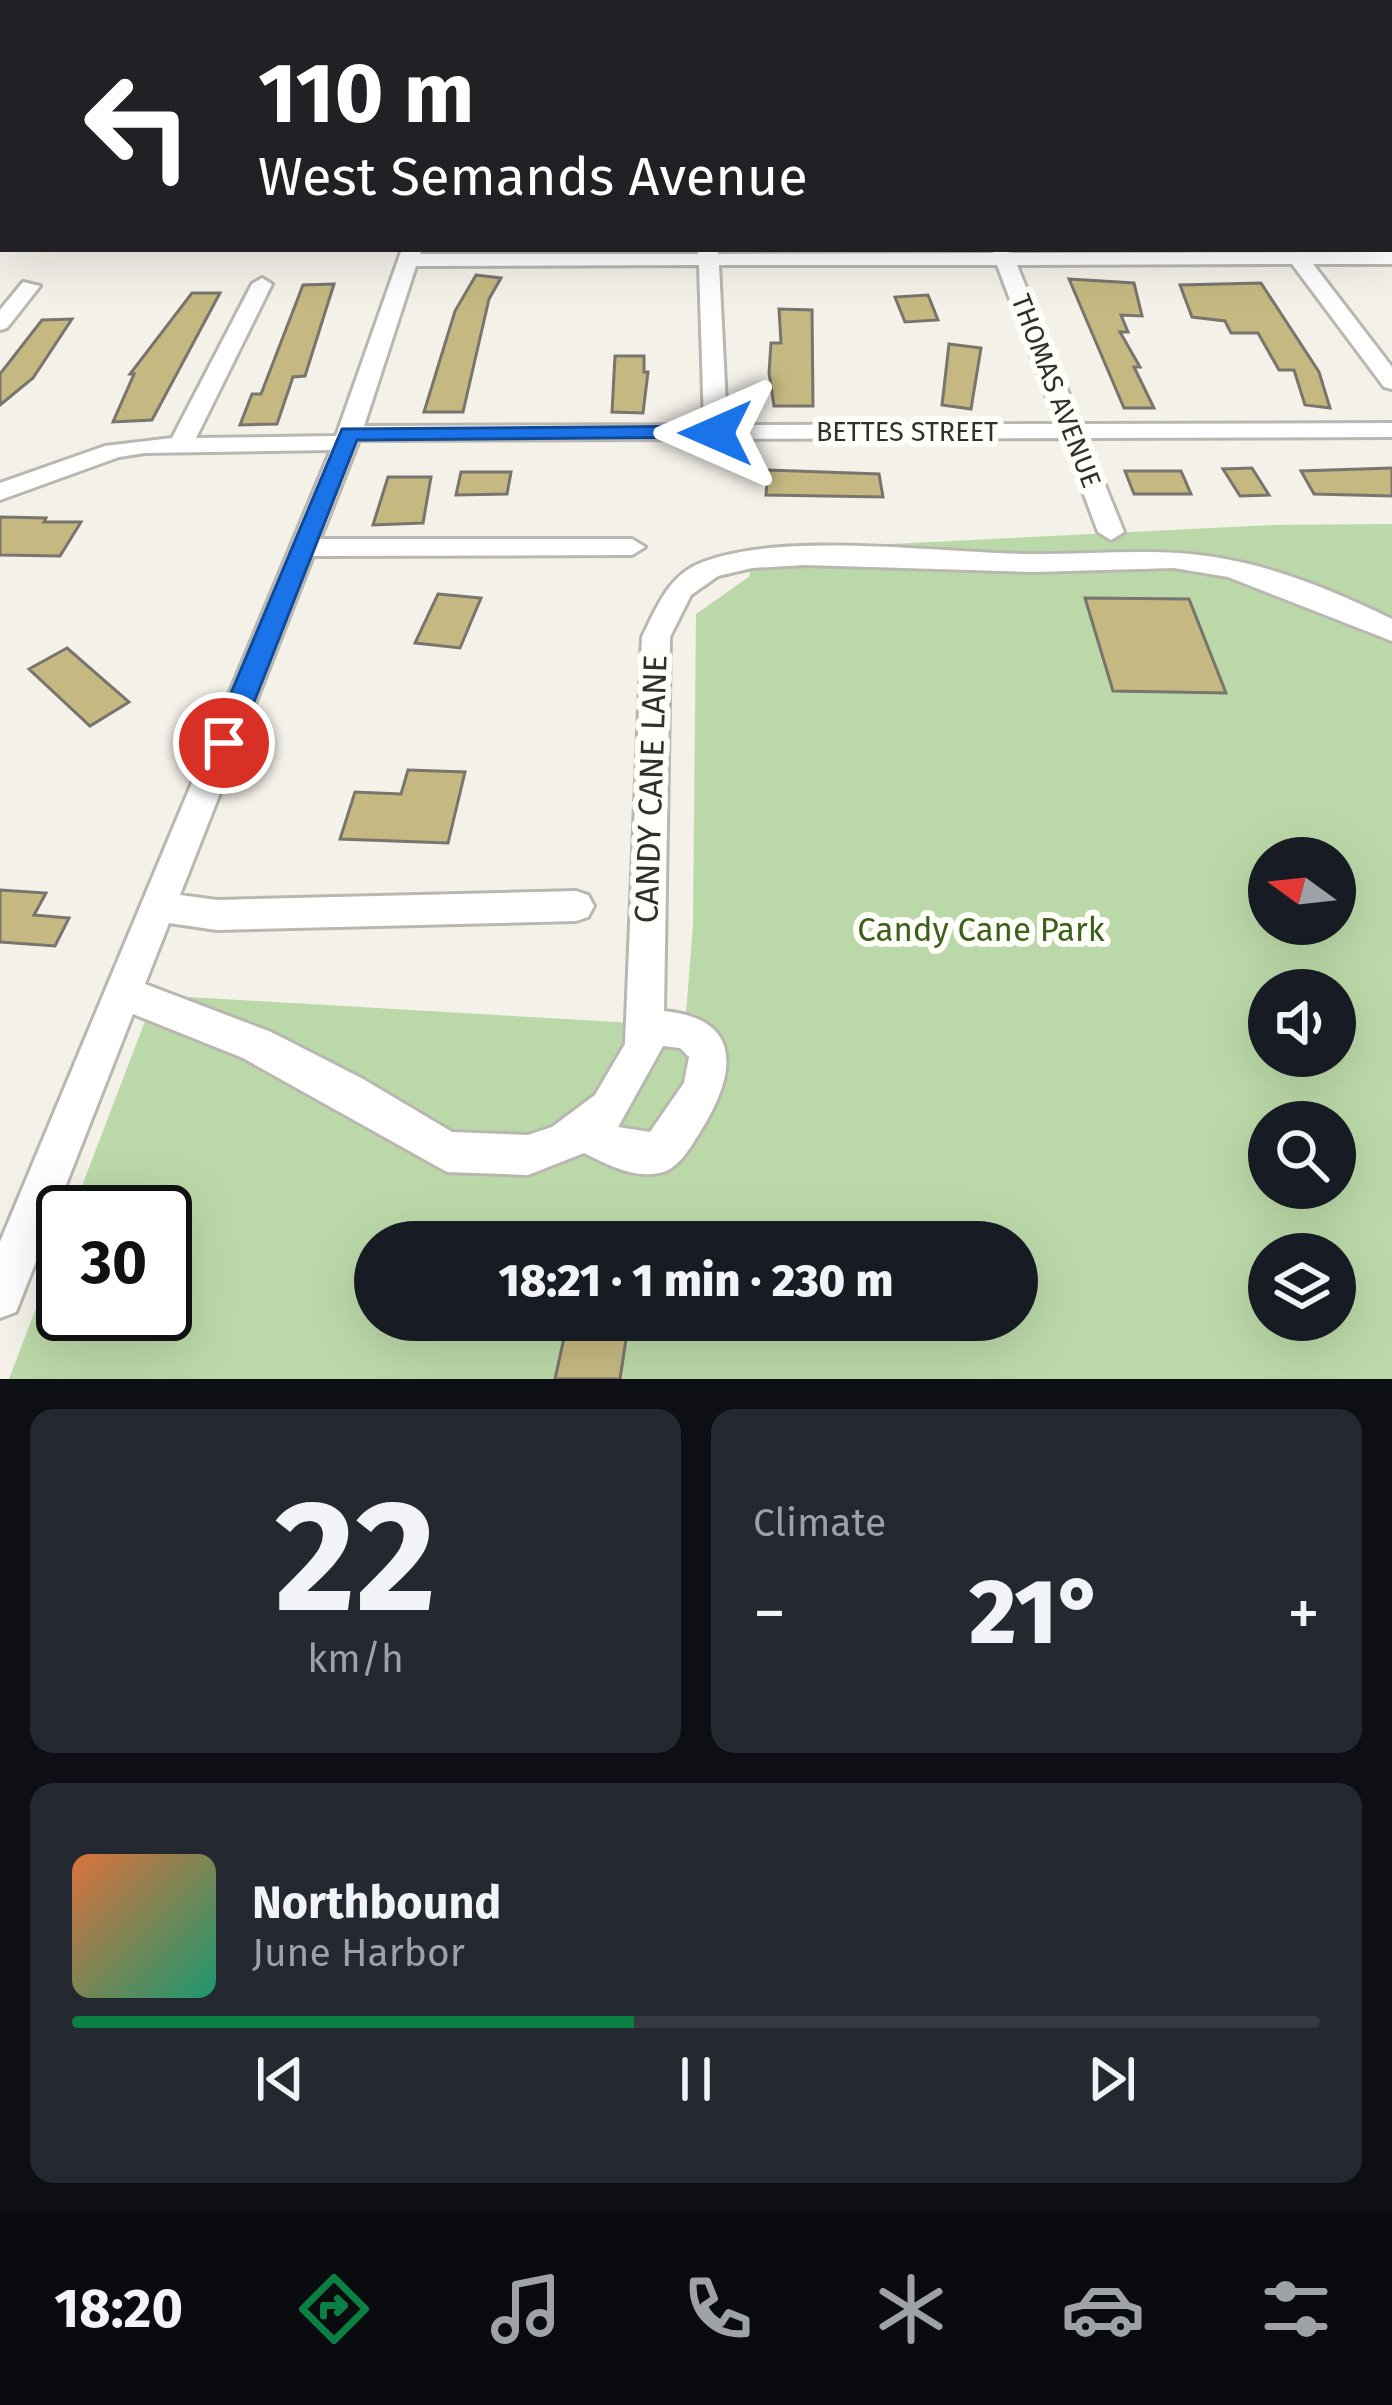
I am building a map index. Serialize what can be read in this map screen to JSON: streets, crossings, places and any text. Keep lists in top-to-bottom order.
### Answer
{
  "streets": {
    "street": ["THOMAS AVENUE", "BETTES STREET", "CANDY CANE LANE"]
  },
  "crossings": [
    ["THOMAS AVENUE", "BETTES STREET"]
  ],
  "parks": ["Candy Cane Park"],
  "north": "left",
  "page": {
    "turn": ["110 m", "West Semands Avenue"],
    "limit": "30",
    "trip": "18:21 · 1 min · 230 m",
    "tile": [
      ["22", "km/h"],
      "Climate"
    ],
    "heat": ["−", "21°", "+"],
    "song": ["Northbound", "June Harbor"],
    "tabs": "18:20"
  }
}
